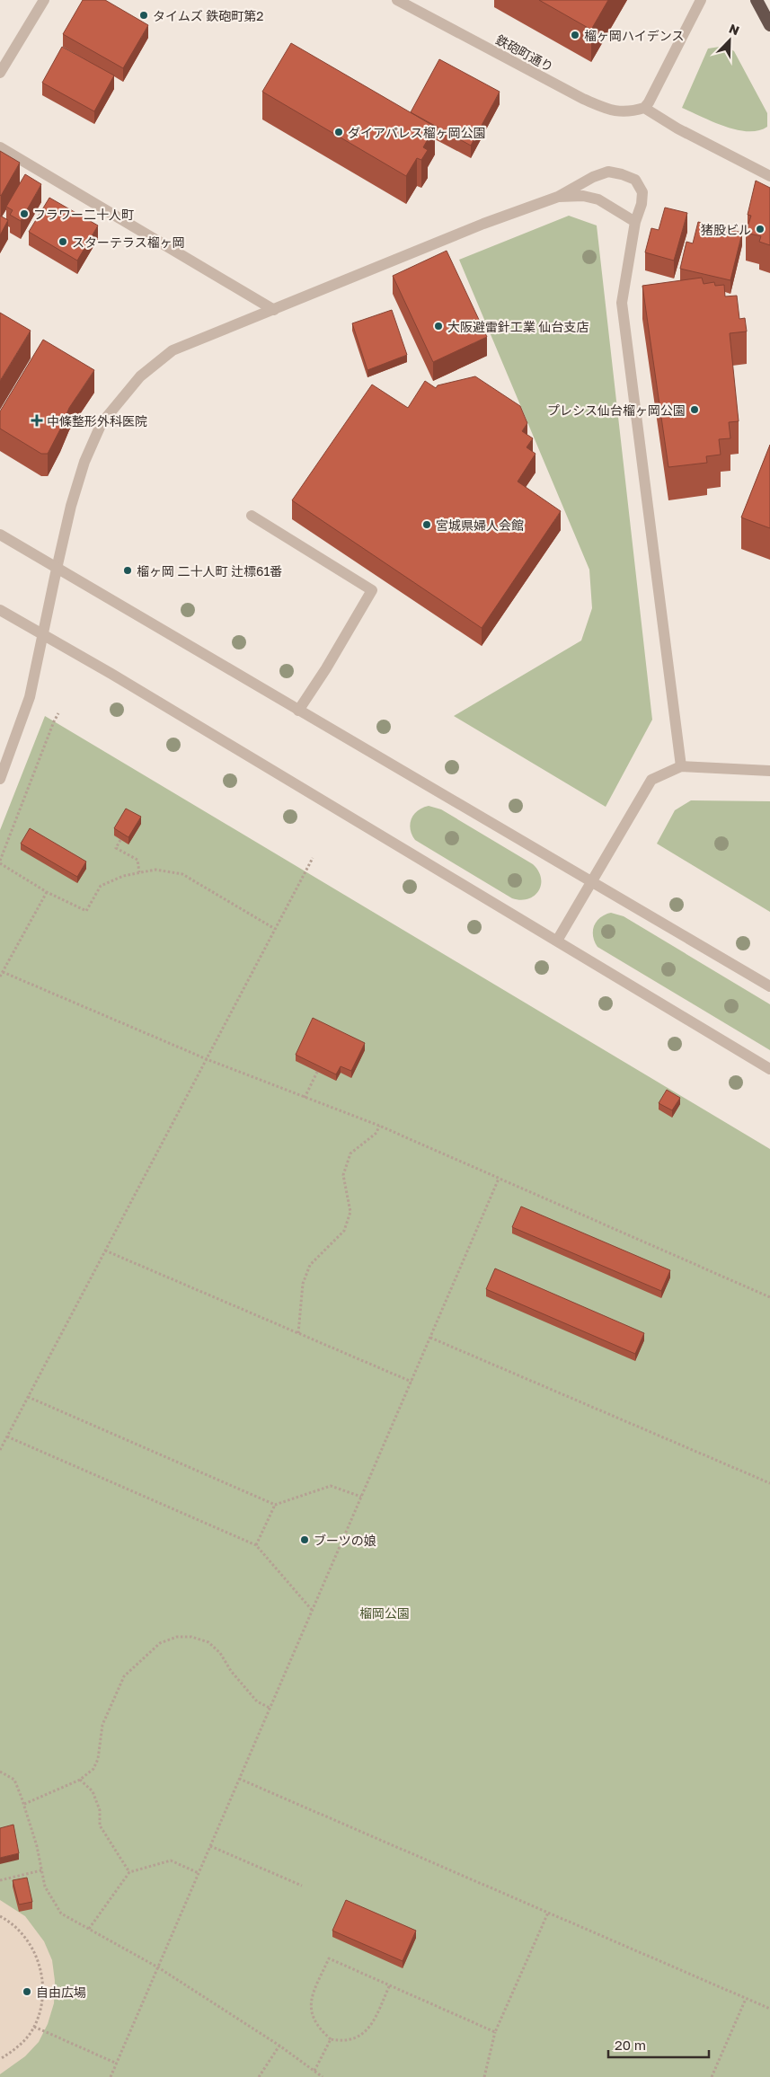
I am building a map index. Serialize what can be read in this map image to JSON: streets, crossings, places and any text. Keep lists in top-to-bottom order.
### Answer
{
  "streets": {
    "street": ["鉄砲町通り"]
  },
  "parks": ["榴岡公園"],
  "places": {
    "other": [
      "タイムズ 鉄砲町第2",
      "榴ヶ岡ハイデンス",
      "ダイアパレス榴ヶ岡公園",
      "フラワー二十人町",
      "猪股ビル",
      "スターテラス榴ヶ岡",
      "大阪避雷針工業 仙台支店",
      "プレシス仙台榴ヶ岡公園",
      "宮城県婦人会館",
      "榴ヶ岡 二十人町 辻標61番",
      "ブーツの娘",
      "自由広場"
    ],
    "health": ["中條整形外科医院"]
  },
  "scale_bar": "20 m",
  "north": "top right"
}
